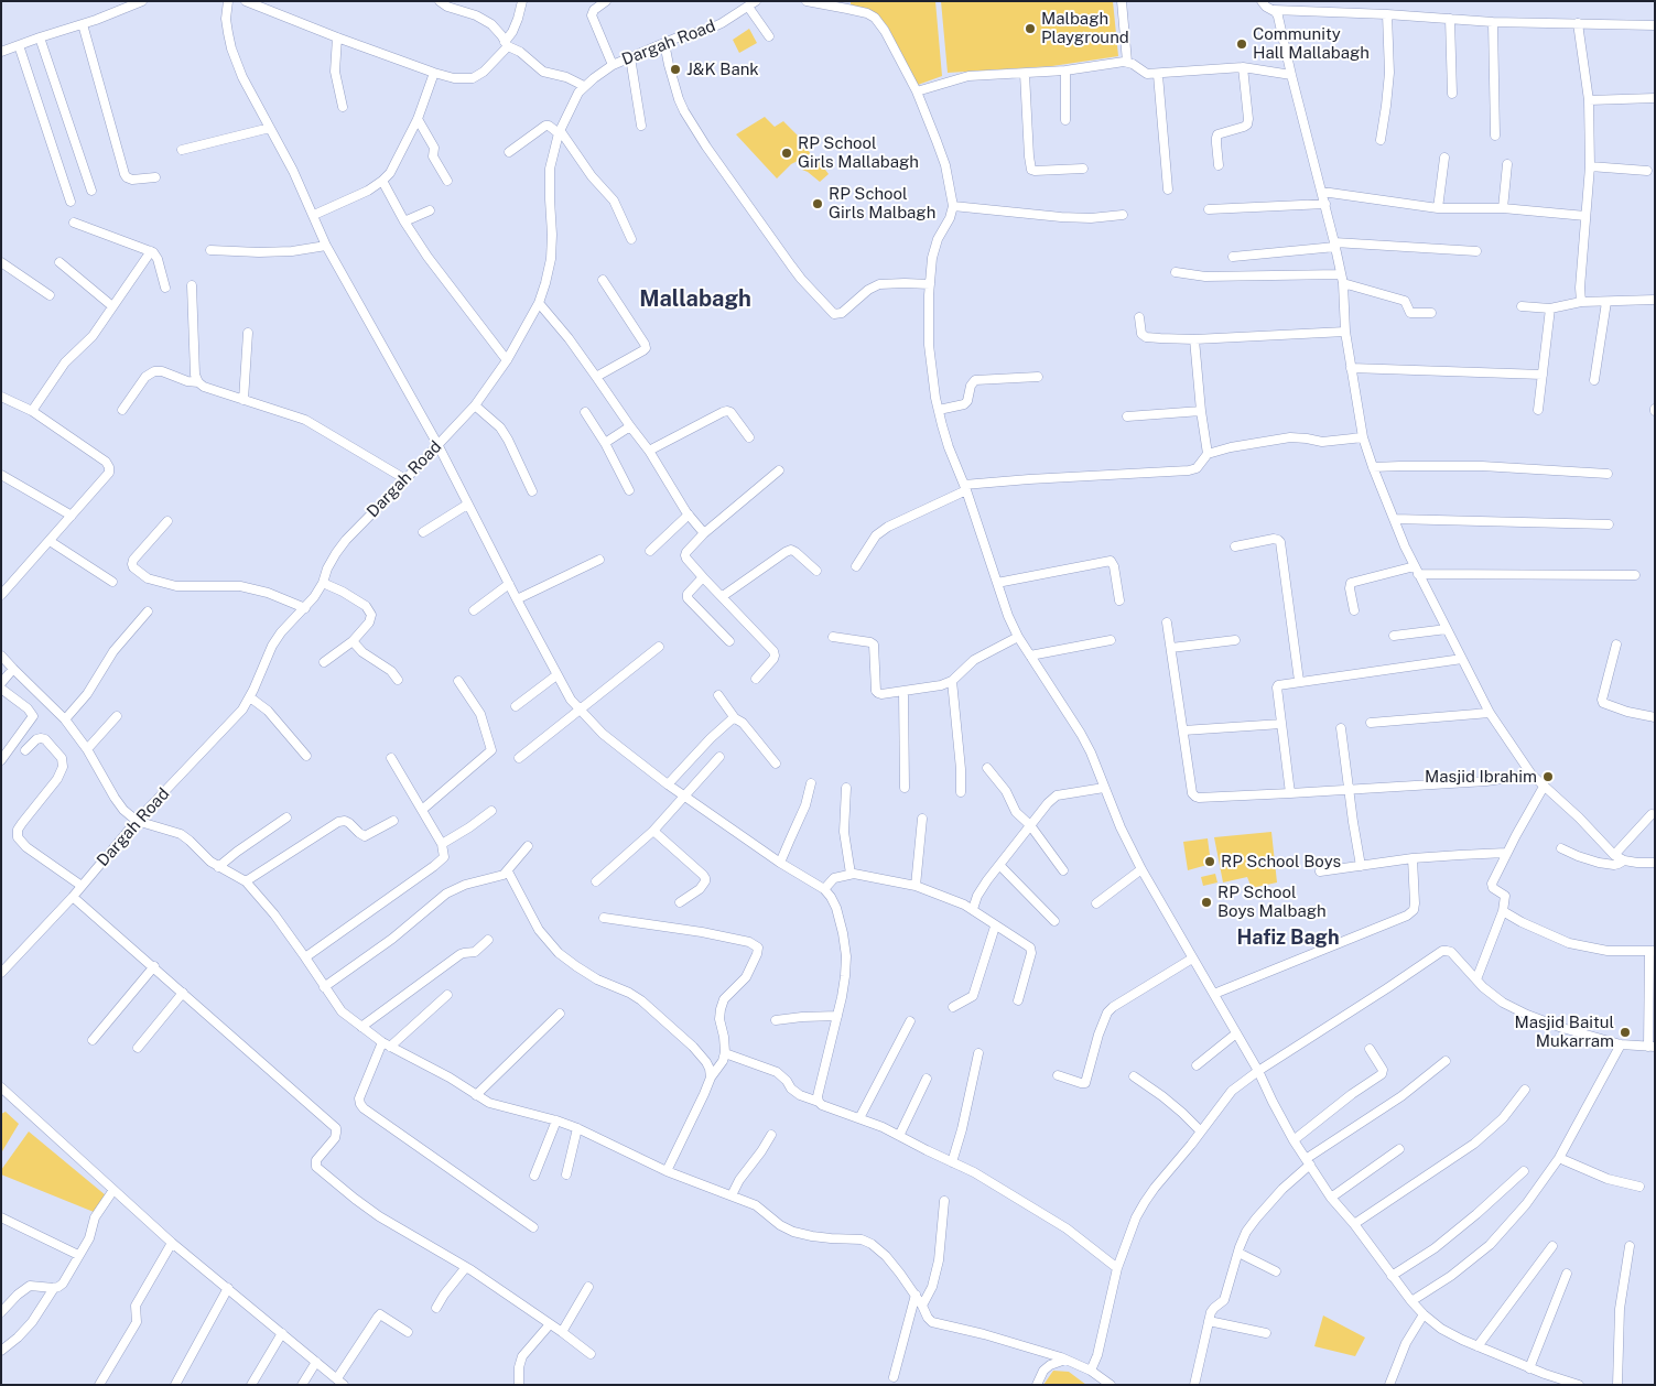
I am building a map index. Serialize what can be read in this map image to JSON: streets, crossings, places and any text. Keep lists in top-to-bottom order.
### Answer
{
  "streets": {
    "street": ["Dargah Road"]
  },
  "districts": ["Mallabagh", "Hafiz Bagh"],
  "places": [
    "Malbagh Playground",
    "Community Hall Mallabagh",
    "J&K Bank",
    "RP School Girls Mallabagh",
    "RP School Girls Malbagh",
    "Masjid Ibrahim",
    "RP School Boys",
    "RP School Boys Malbagh",
    "Masjid Baitul Mukarram"
  ]
}
